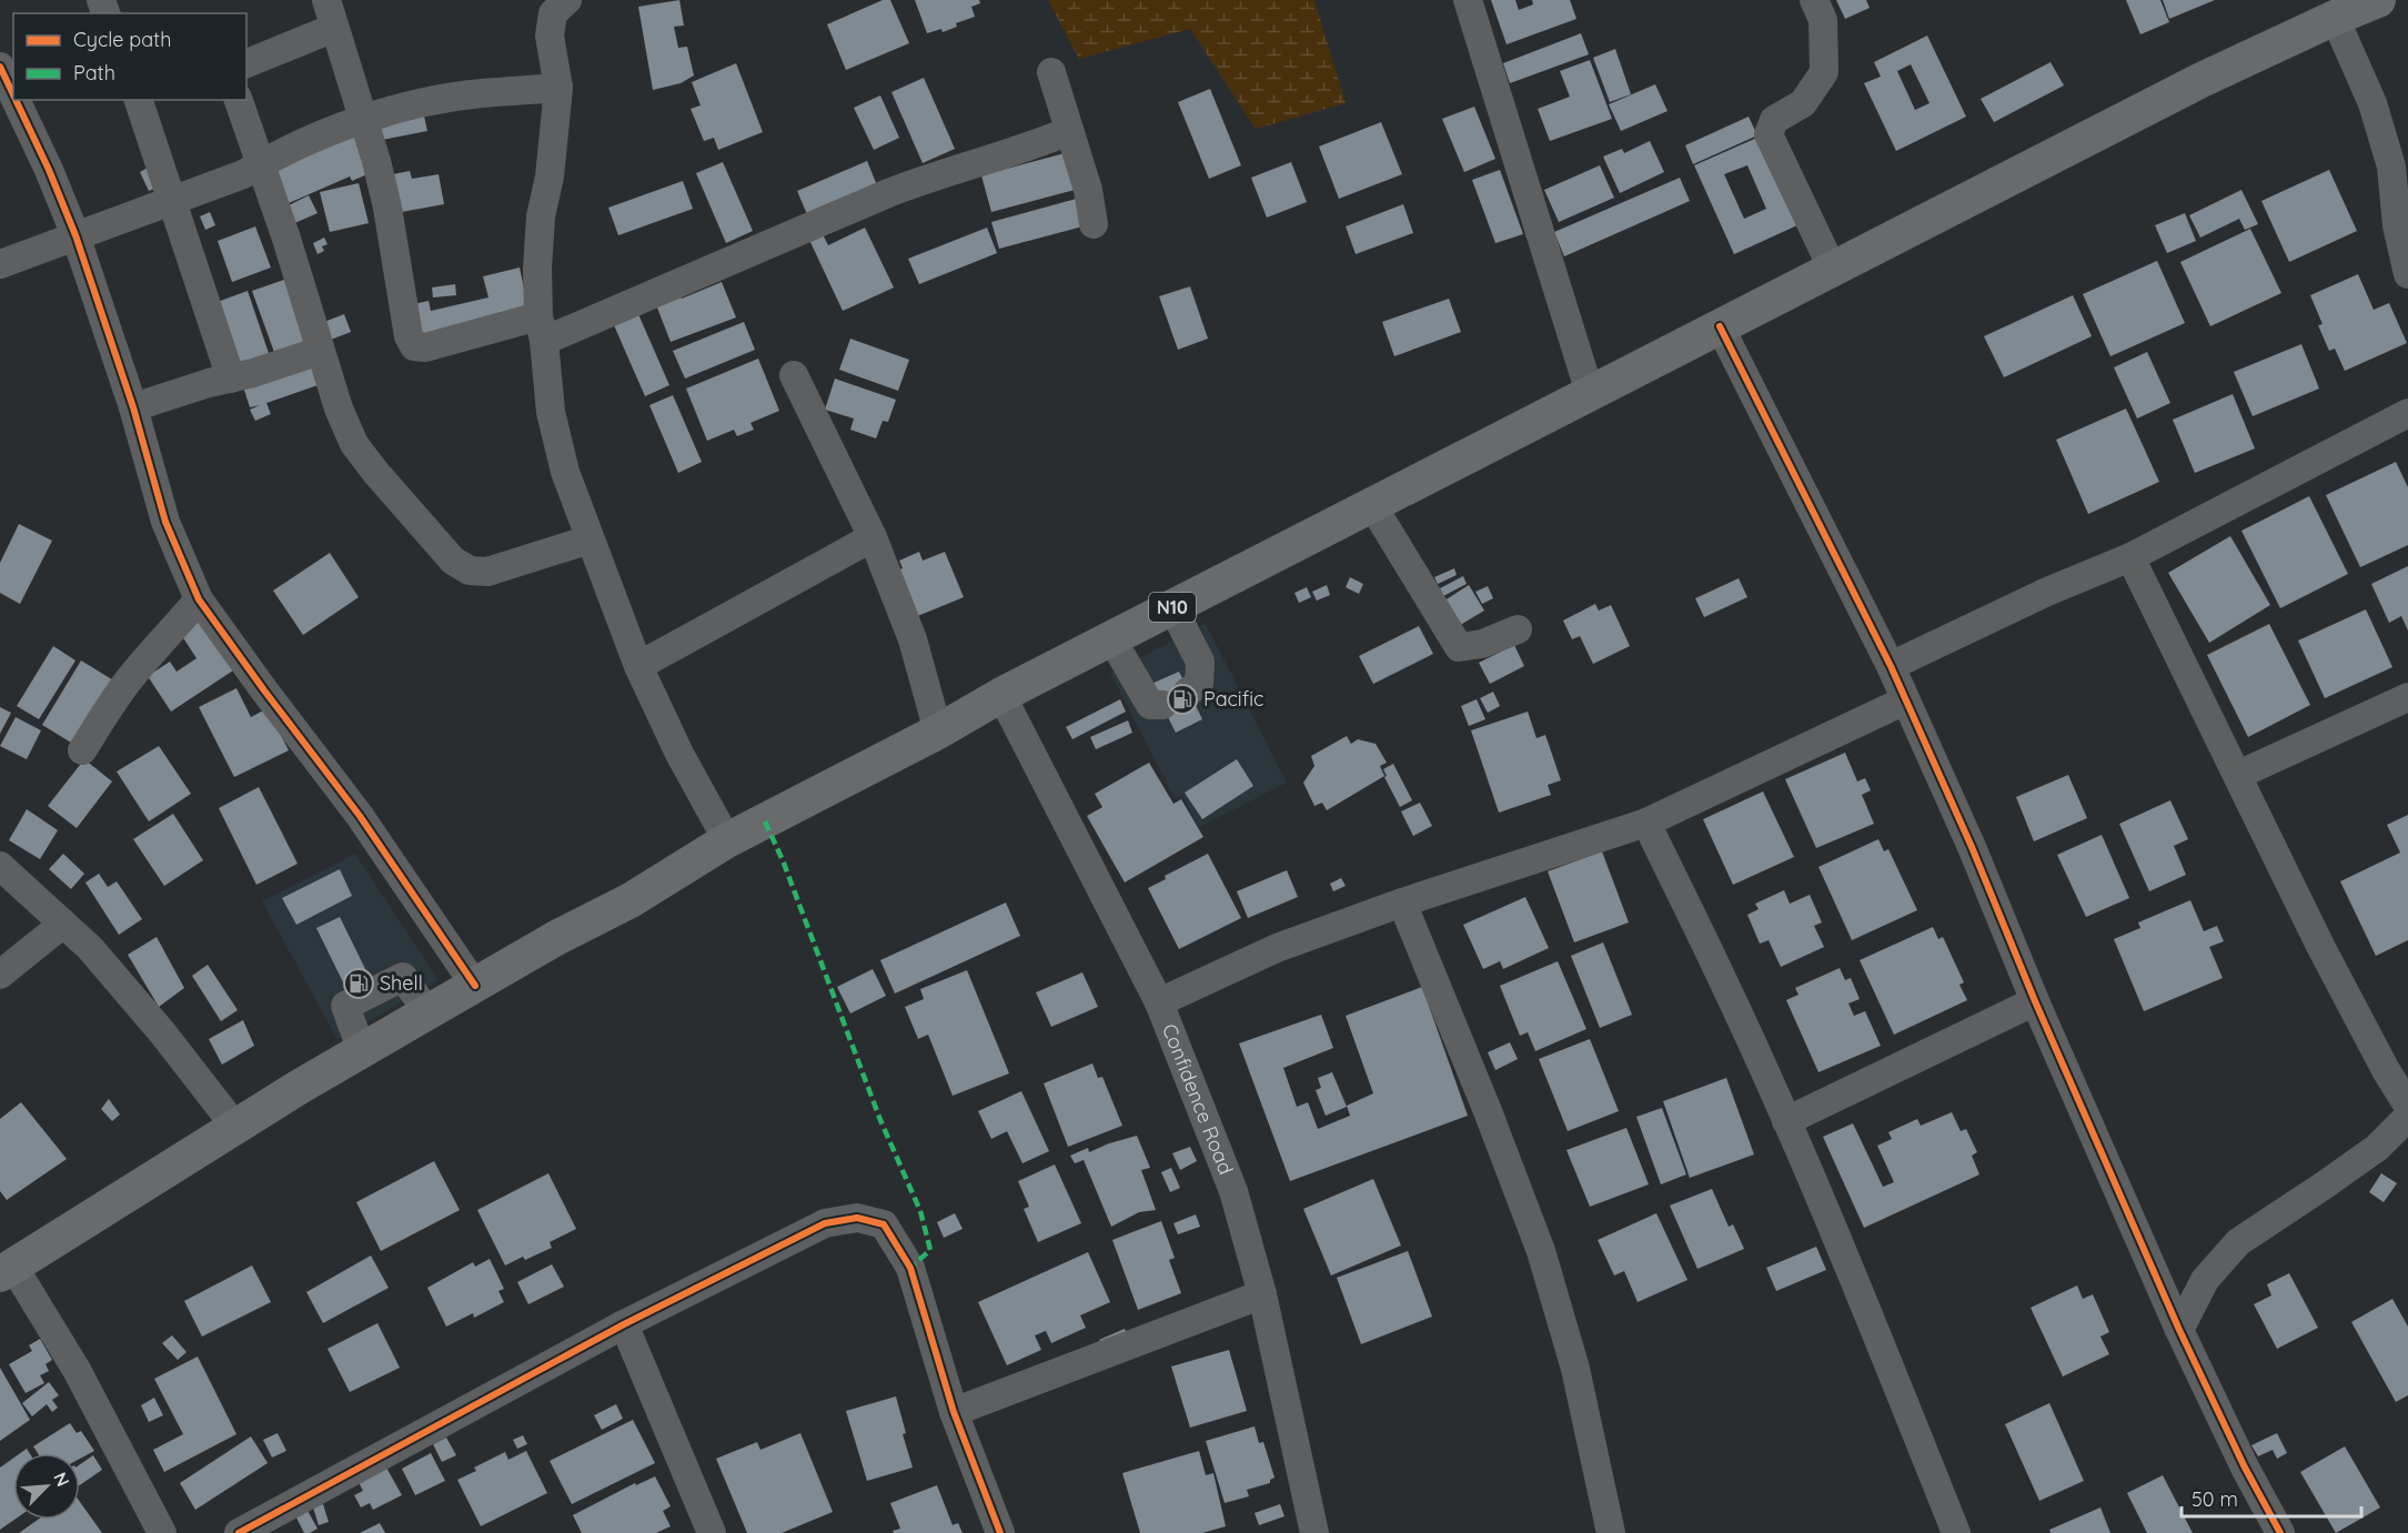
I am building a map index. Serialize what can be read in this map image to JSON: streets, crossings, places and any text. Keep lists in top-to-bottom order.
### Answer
{
  "streets": {
    "main road": ["N10"],
    "street": ["Confidence Road"]
  },
  "crossings": [
    ["N10", "Confidence Road"]
  ],
  "places": {
    "fuel station": ["Pacific", "Shell"]
  },
  "legend": ["Cycle path", "Path"],
  "scale_bar": "50 m",
  "north": "top right"
}
